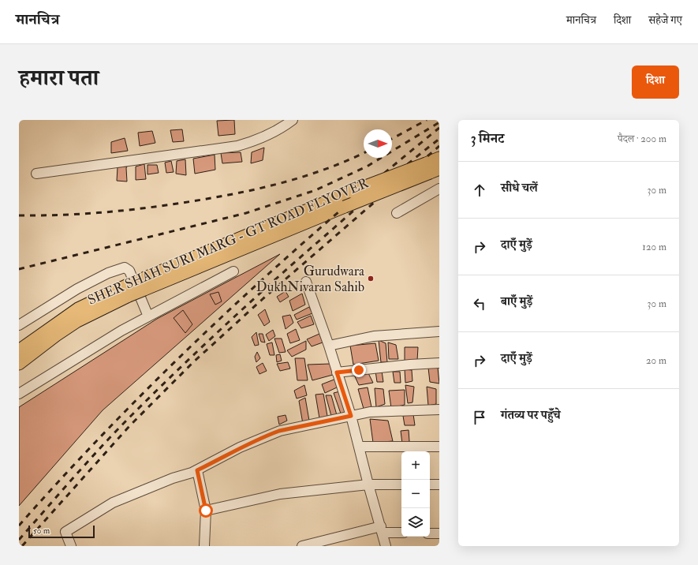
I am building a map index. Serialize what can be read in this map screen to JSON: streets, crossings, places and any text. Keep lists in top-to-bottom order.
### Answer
{
  "streets": {
    "main road": ["SHER SHAH SURI MARG - GT ROAD FLYOVER"]
  },
  "places": ["Gurudwara DukhNivaran Sahib"],
  "scale_bar": "50 m",
  "north": "right",
  "page": {
    "header": "मानचित्र",
    "nav": ["मानचित्र", "दिशा", "सहेजे गए"],
    "title": "हमारा पता",
    "buttons": "दिशा",
    "heading": ["3 मिनट", "पैदल · 200 m"],
    "list": [
      ["सीधे चलें", "30 m"],
      ["दाएँ मुड़ें", "120 m"],
      ["बाएँ मुड़ें", "30 m"],
      ["दाएँ मुड़ें", "20 m"],
      "गंतव्य पर पहुँचे"
    ],
    "map_buttons": ["+", "−"],
    "scale": "50 m"
  }
}
